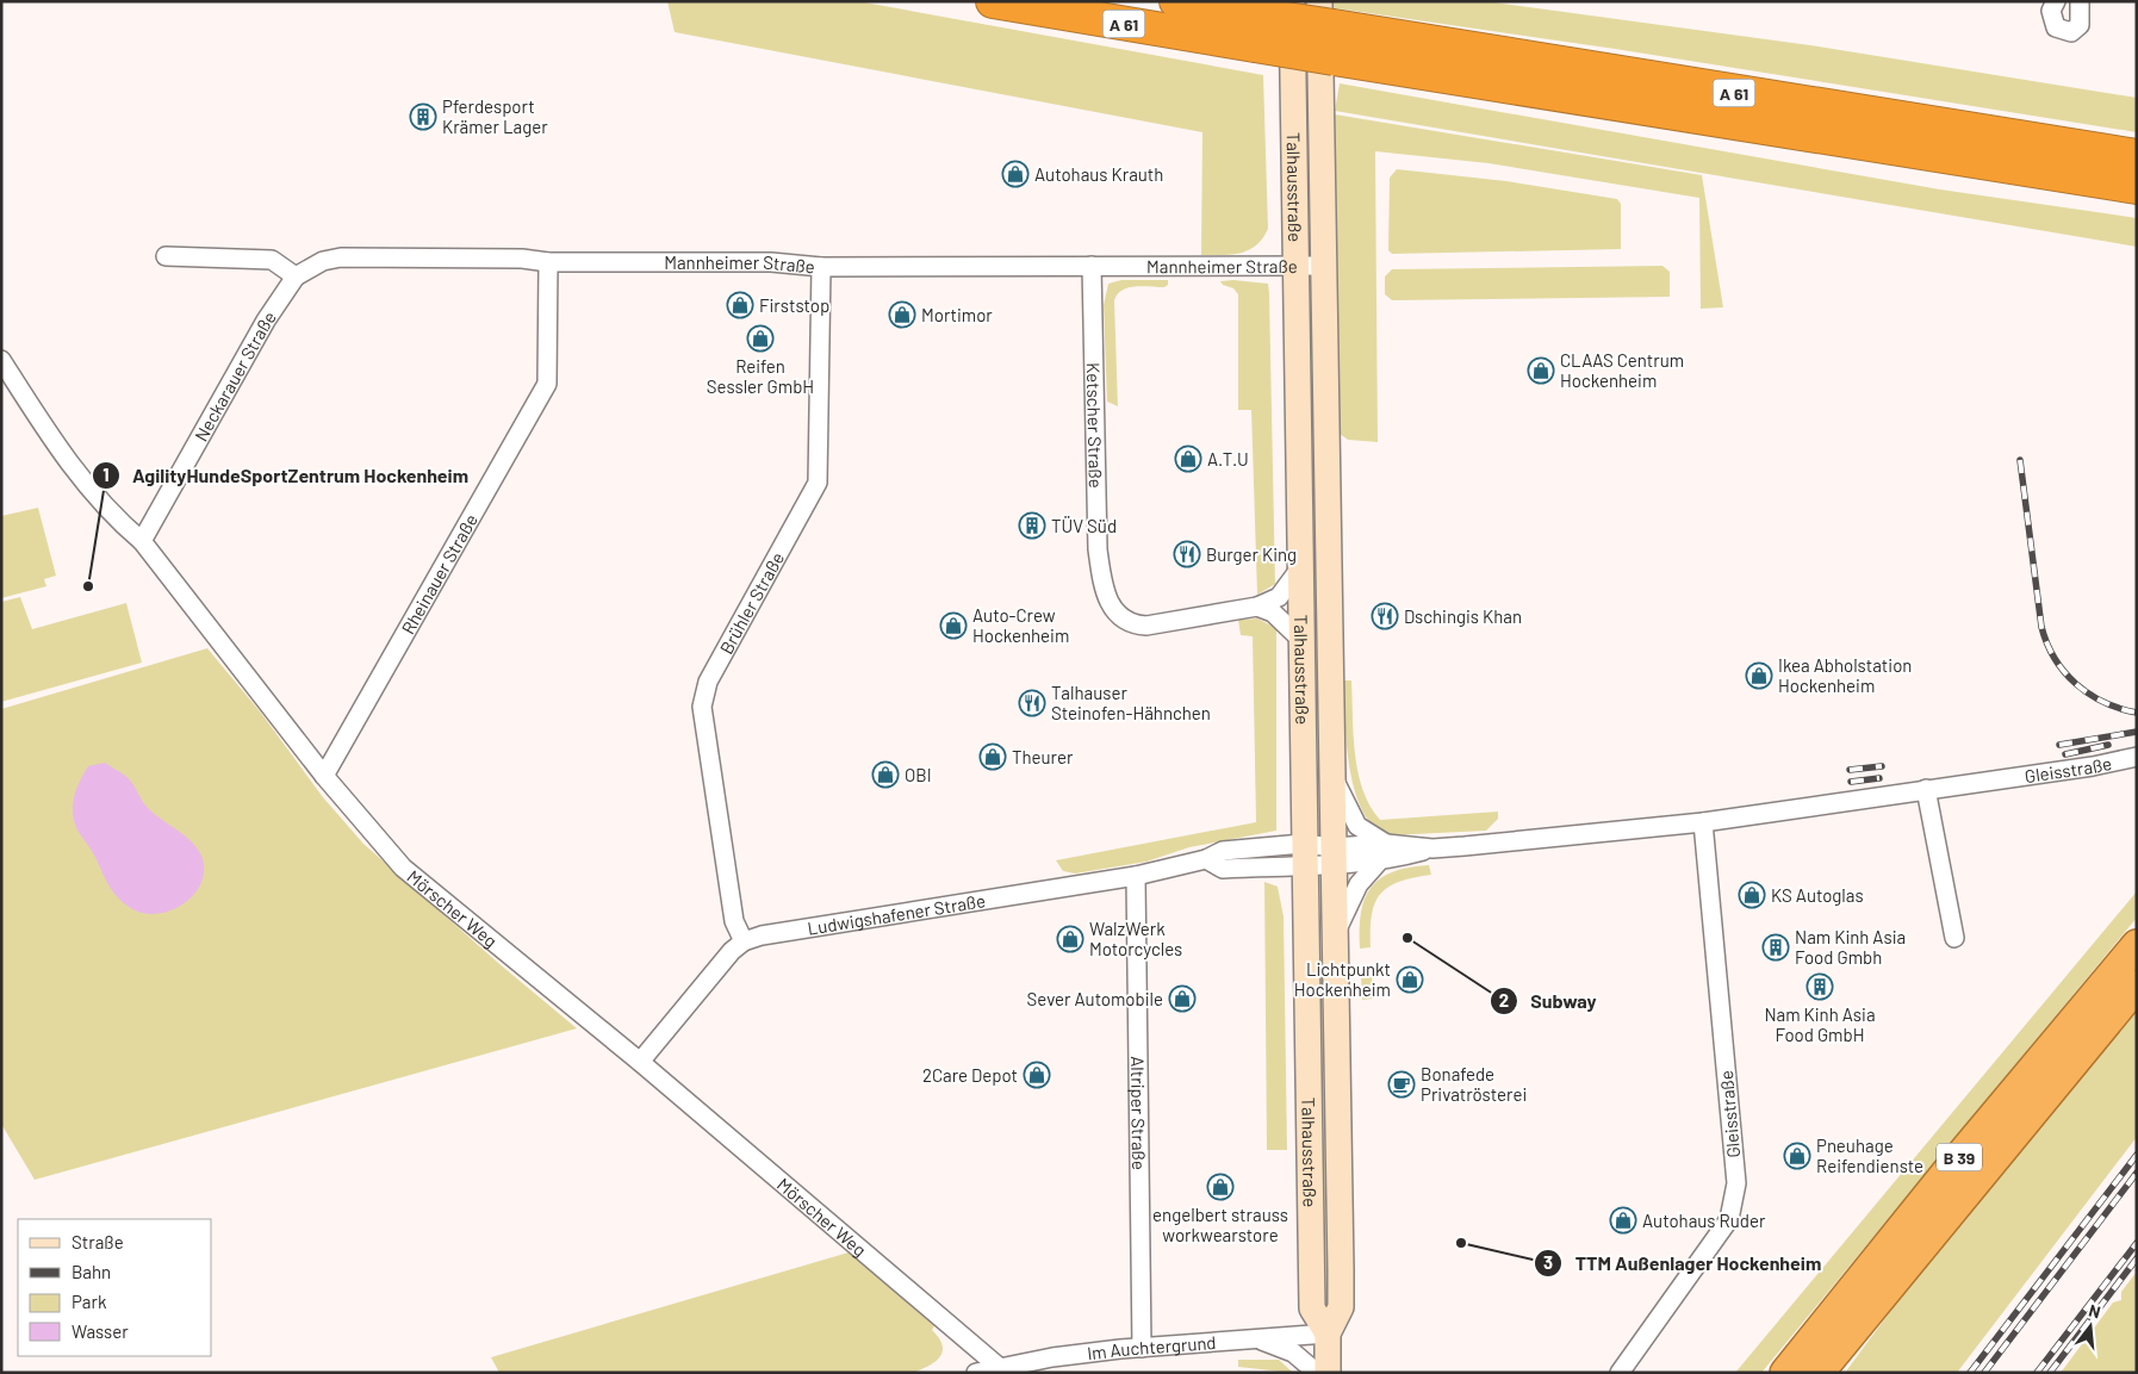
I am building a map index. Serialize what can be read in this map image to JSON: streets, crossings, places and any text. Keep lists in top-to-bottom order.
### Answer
{
  "streets": {
    "highway": ["A 61", "B 39"],
    "main road": ["Talhausstraße"],
    "street": [
      "Mannheimer Straße",
      "Neckarauer Straße",
      "Ketscher Straße",
      "Rheinauer Straße",
      "Brühler Straße",
      "Gleisstraße",
      "Mörscher Weg",
      "Ludwigshafener Straße",
      "Altriper Straße",
      "Im Auchtergrund"
    ]
  },
  "crossings": [
    ["A 61", "Talhausstraße"],
    ["Talhausstraße", "Mannheimer Straße"],
    ["Talhausstraße", "Ketscher Straße"],
    ["Talhausstraße", "Gleisstraße"],
    ["Talhausstraße", "Ludwigshafener Straße"],
    ["Talhausstraße", "Im Auchtergrund"],
    ["Mannheimer Straße", "Neckarauer Straße"],
    ["Mannheimer Straße", "Ketscher Straße"],
    ["Mannheimer Straße", "Rheinauer Straße"],
    ["Mannheimer Straße", "Brühler Straße"],
    ["Neckarauer Straße", "Mörscher Weg"],
    ["Rheinauer Straße", "Mörscher Weg"],
    ["Brühler Straße", "Ludwigshafener Straße"],
    ["Gleisstraße", "Ludwigshafener Straße"],
    ["Mörscher Weg", "Ludwigshafener Straße"],
    ["Mörscher Weg", "Im Auchtergrund"],
    ["Ludwigshafener Straße", "Altriper Straße"],
    ["Altriper Straße", "Im Auchtergrund"]
  ],
  "places": {
    "building": [
      "Pferdesport Krämer Lager",
      "TÜV Süd",
      "Nam Kinh Asia Food Gmbh",
      "Nam Kinh Asia Food GmbH"
    ],
    "shop": [
      "Autohaus Krauth",
      "Firststop",
      "Mortimor",
      "Reifen Sessler GmbH",
      "CLAAS Centrum Hockenheim",
      "A.T.U",
      "Auto-Crew Hockenheim",
      "Ikea Abholstation Hockenheim",
      "Theurer",
      "OBI",
      "KS Autoglas",
      "WalzWerk Motorcycles",
      "Lichtpunkt Hockenheim",
      "Sever Automobile",
      "2Care Depot",
      "Pneuhage Reifendienste",
      "engelbert strauss workwearstore",
      "Autohaus Ruder"
    ],
    "restaurant": ["Burger King", "Dschingis Khan", "Talhauser Steinofen-Hähnchen"],
    "other": ["AgilityHundeSportZentrum Hockenheim", "Subway", "TTM Außenlager Hockenheim"],
    "cafe": ["Bonafede Privatrösterei"]
  },
  "legend": [
    "Straße",
    "Bahn",
    "Park",
    "Wasser"
  ],
  "north": "top"
}
